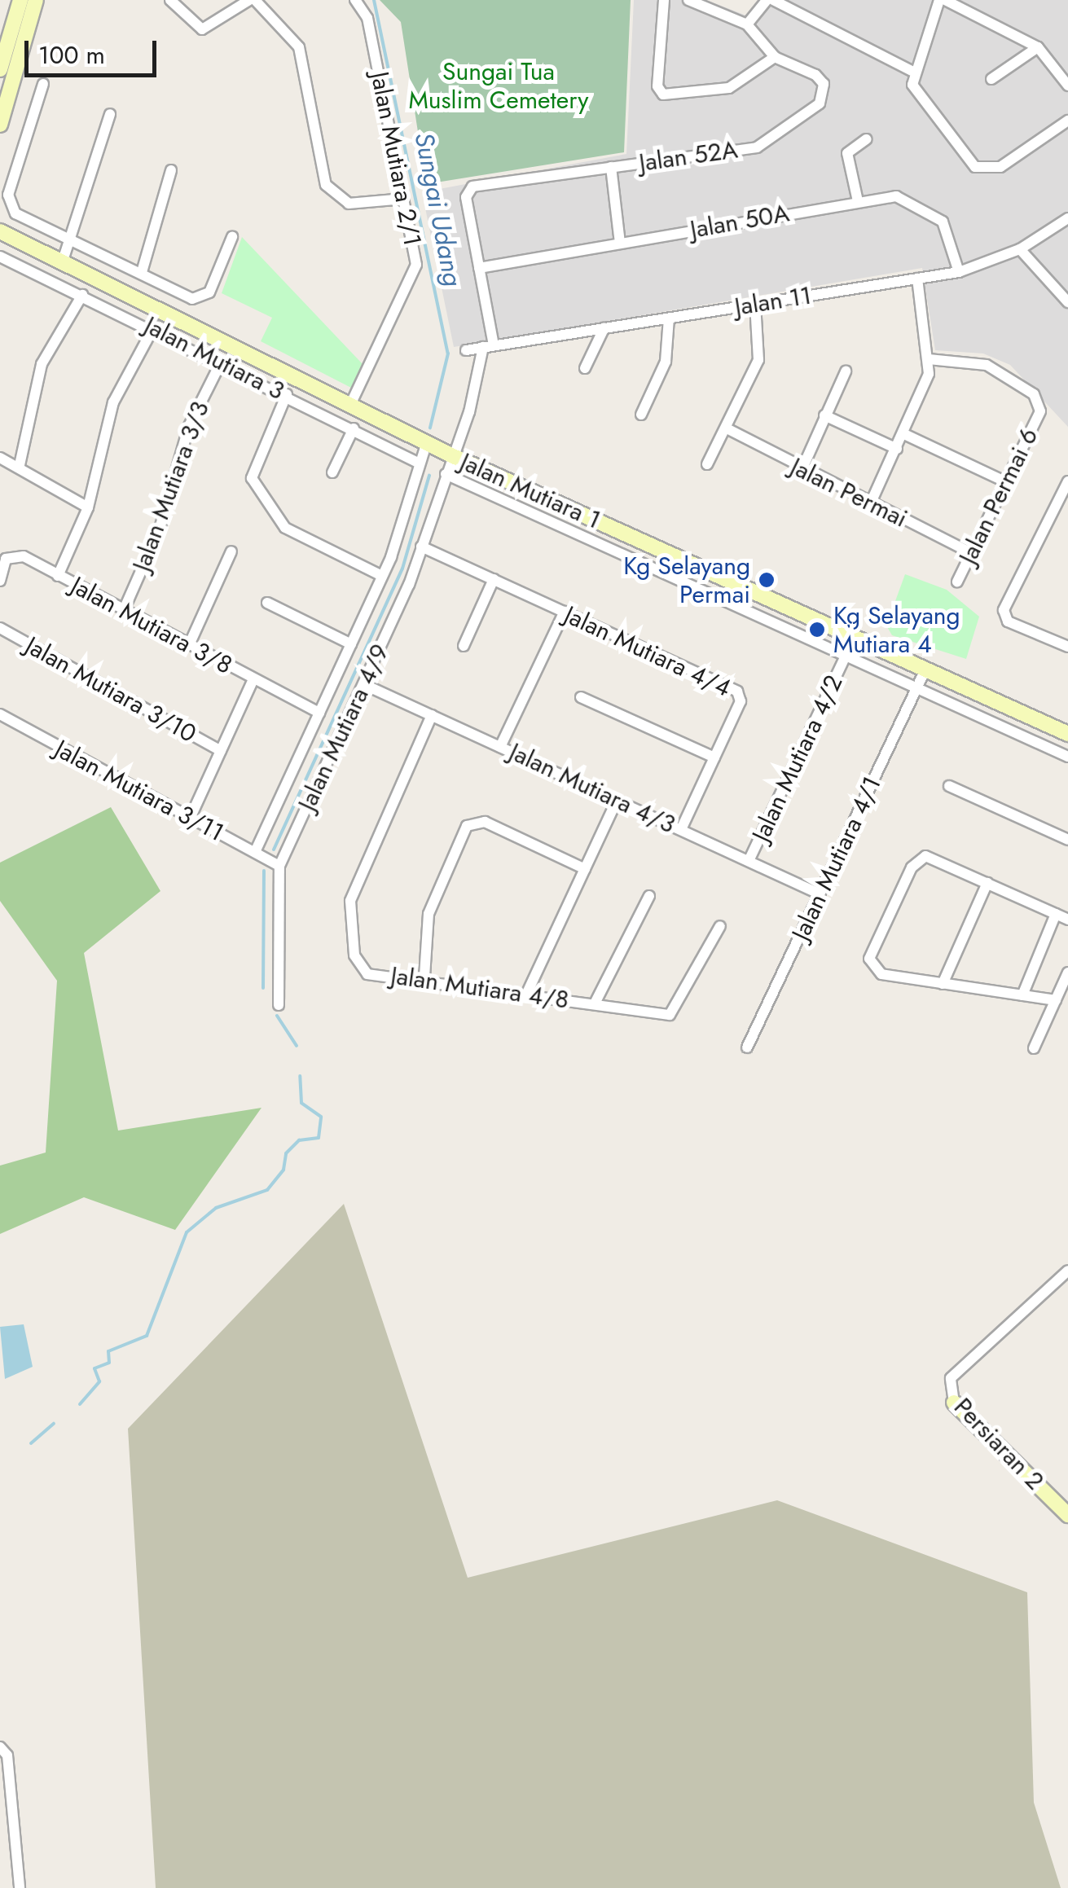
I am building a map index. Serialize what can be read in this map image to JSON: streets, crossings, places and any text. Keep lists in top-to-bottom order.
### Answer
{
  "streets": {
    "street": [
      "Jalan 52A",
      "Jalan Mutiara 2/1",
      "Jalan 50A",
      "Jalan 11",
      "Jalan Mutiara 3",
      "Jalan Mutiara 3/3",
      "Jalan Mutiara 1",
      "Jalan Permai",
      "Jalan Permai 6",
      "Jalan Mutiara 3/8",
      "Jalan Mutiara 4/4",
      "Jalan Mutiara 3/10",
      "Jalan Mutiara 4/9",
      "Jalan Mutiara 4/2",
      "Jalan Mutiara 4/3",
      "Jalan Mutiara 3/11",
      "Jalan Mutiara 4/1",
      "Jalan Mutiara 4/8",
      "Persiaran 2"
    ]
  },
  "crossings": [
    ["Jalan 52A", "Jalan 50A"],
    ["Jalan Mutiara 2/1", "Jalan Mutiara 1"],
    ["Jalan 50A", "Jalan 11"],
    ["Jalan 11", "Jalan Mutiara 4/9"],
    ["Jalan Mutiara 3", "Jalan Mutiara 3/3"],
    ["Jalan Mutiara 3/3", "Jalan Mutiara 3/8"],
    ["Jalan Mutiara 1", "Jalan Mutiara 4/9"],
    ["Jalan Mutiara 1", "Jalan Mutiara 4/1"],
    ["Jalan Permai", "Jalan Permai 6"],
    ["Jalan Mutiara 4/4", "Jalan Mutiara 4/9"],
    ["Jalan Mutiara 4/4", "Jalan Mutiara 4/3"],
    ["Jalan Mutiara 4/9", "Jalan Mutiara 4/3"],
    ["Jalan Mutiara 4/9", "Jalan Mutiara 3/11"],
    ["Jalan Mutiara 4/2", "Jalan Mutiara 4/3"],
    ["Jalan Mutiara 4/3", "Jalan Mutiara 4/1"],
    ["Jalan Mutiara 4/3", "Jalan Mutiara 4/8"]
  ],
  "water": ["Sungai Udang"],
  "parks": ["Sungai Tua Muslim Cemetery"],
  "places": ["Kg Selayang Permai", "Kg Selayang Mutiara 4"],
  "scale_bar": "100 m"
}
